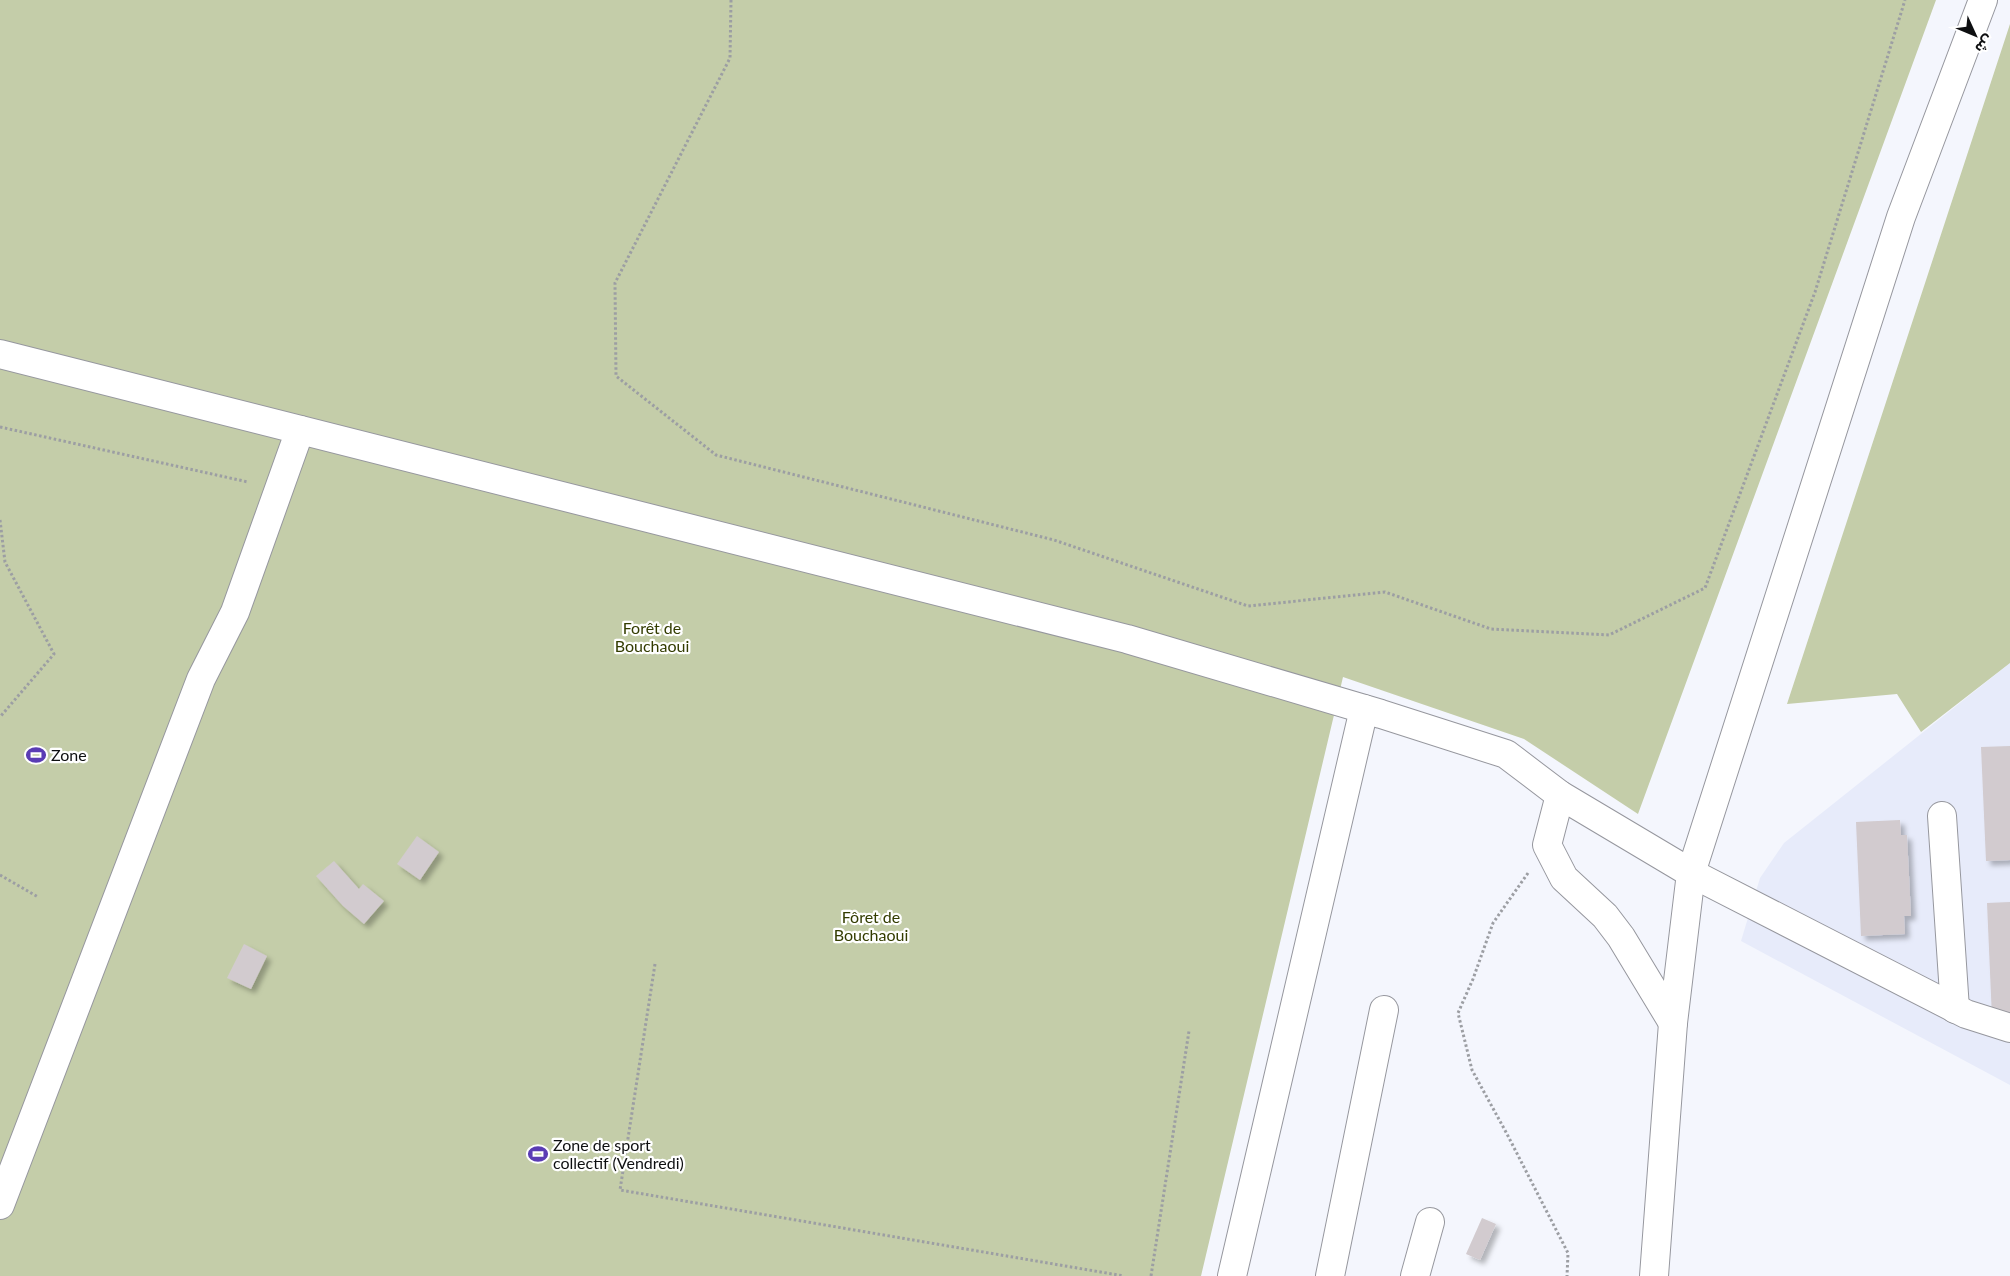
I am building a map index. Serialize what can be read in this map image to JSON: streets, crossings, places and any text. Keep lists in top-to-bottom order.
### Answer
{
  "parks": ["Forêt de Bouchaoui", "Fôret de Bouchaoui"],
  "places": {
    "sports": ["Zone", "Zone de sport collectif (Vendredi)"]
  },
  "north": "bottom right"
}
